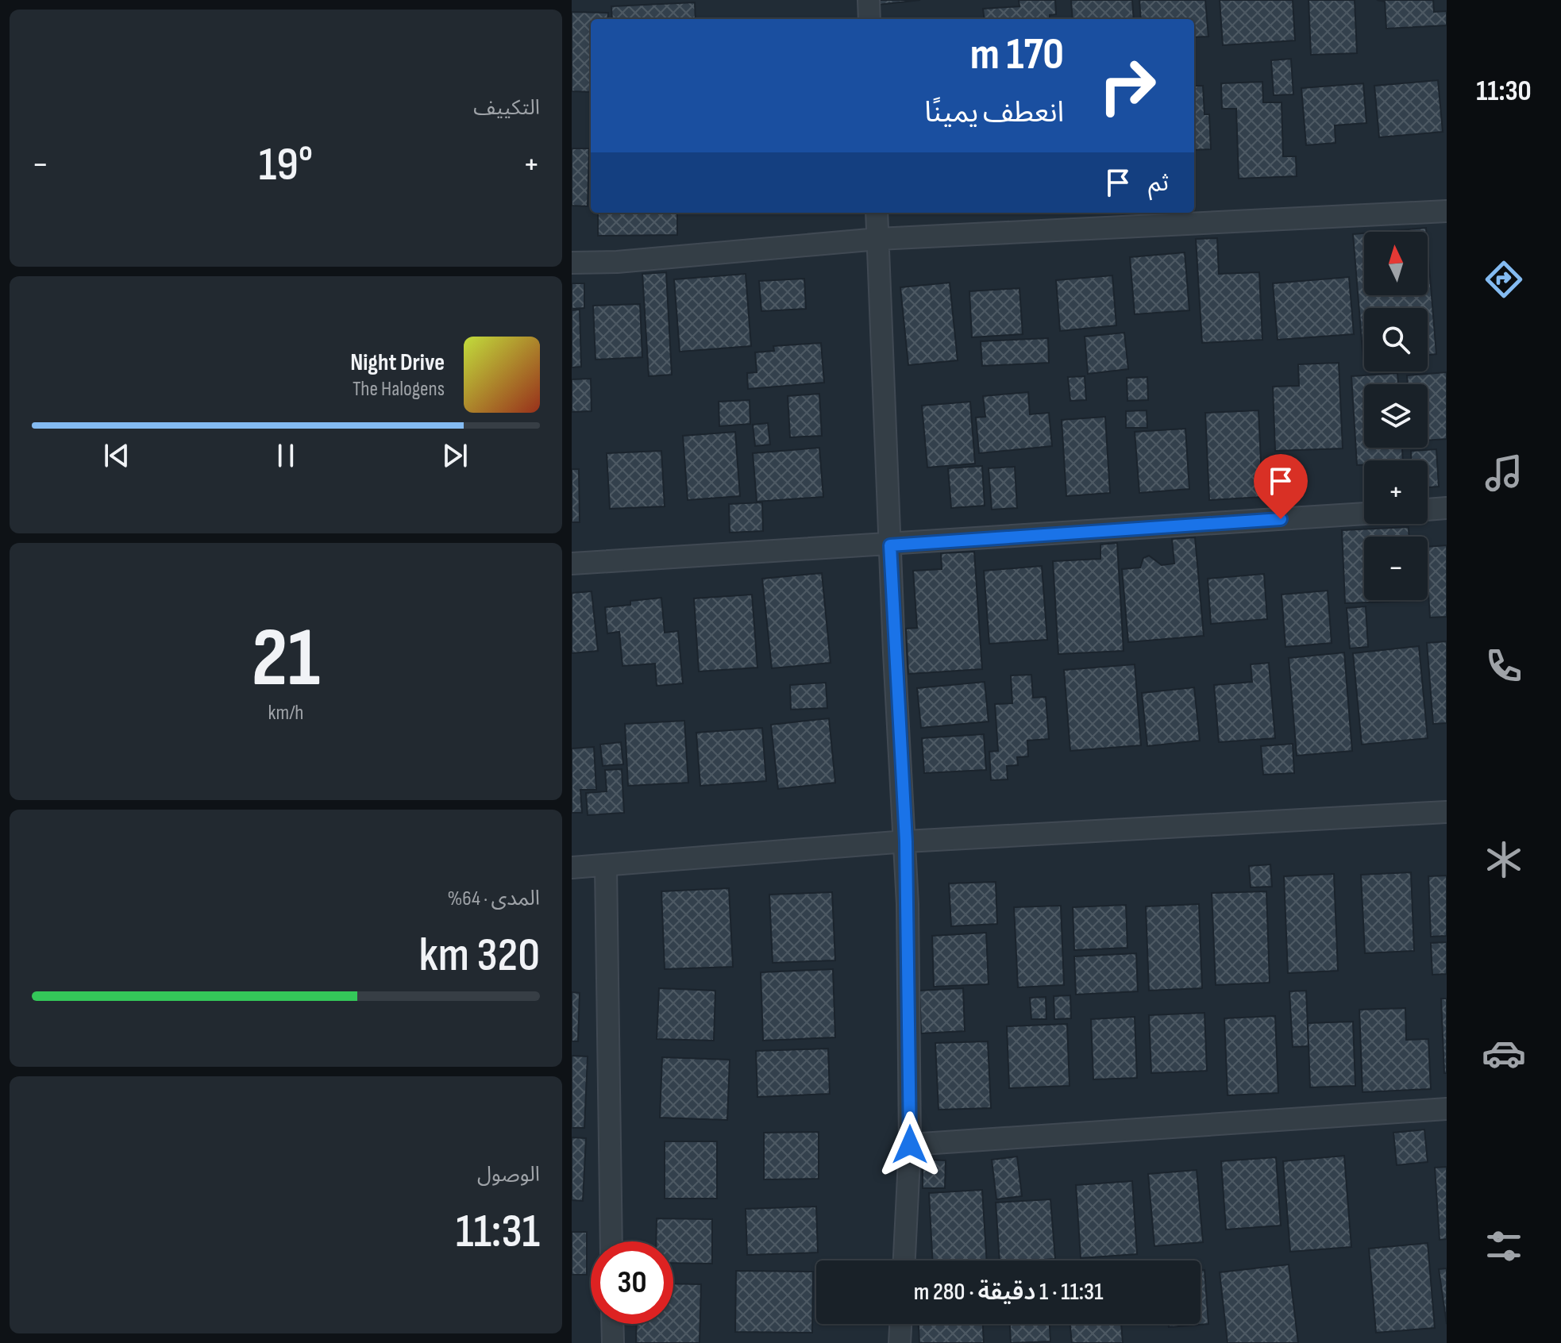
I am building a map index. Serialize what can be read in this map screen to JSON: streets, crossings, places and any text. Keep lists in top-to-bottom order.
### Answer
{
  "north": "top",
  "page": {
    "tabs": "11:30",
    "tile": [
      "التكييف",
      ["21", "km/h"],
      ["المدى · 64%", "320 km"],
      ["الوصول", "11:31"]
    ],
    "turn": ["170 m", "انعطف يمينًا"],
    "heat": ["−", "19°", "+"],
    "then": "ثم",
    "map_buttons": ["+", "−"],
    "song": ["Night Drive", "The Halogens"],
    "limit": "30",
    "trip": "11:31 · 1 دقيقة · 280 m"
  }
}
